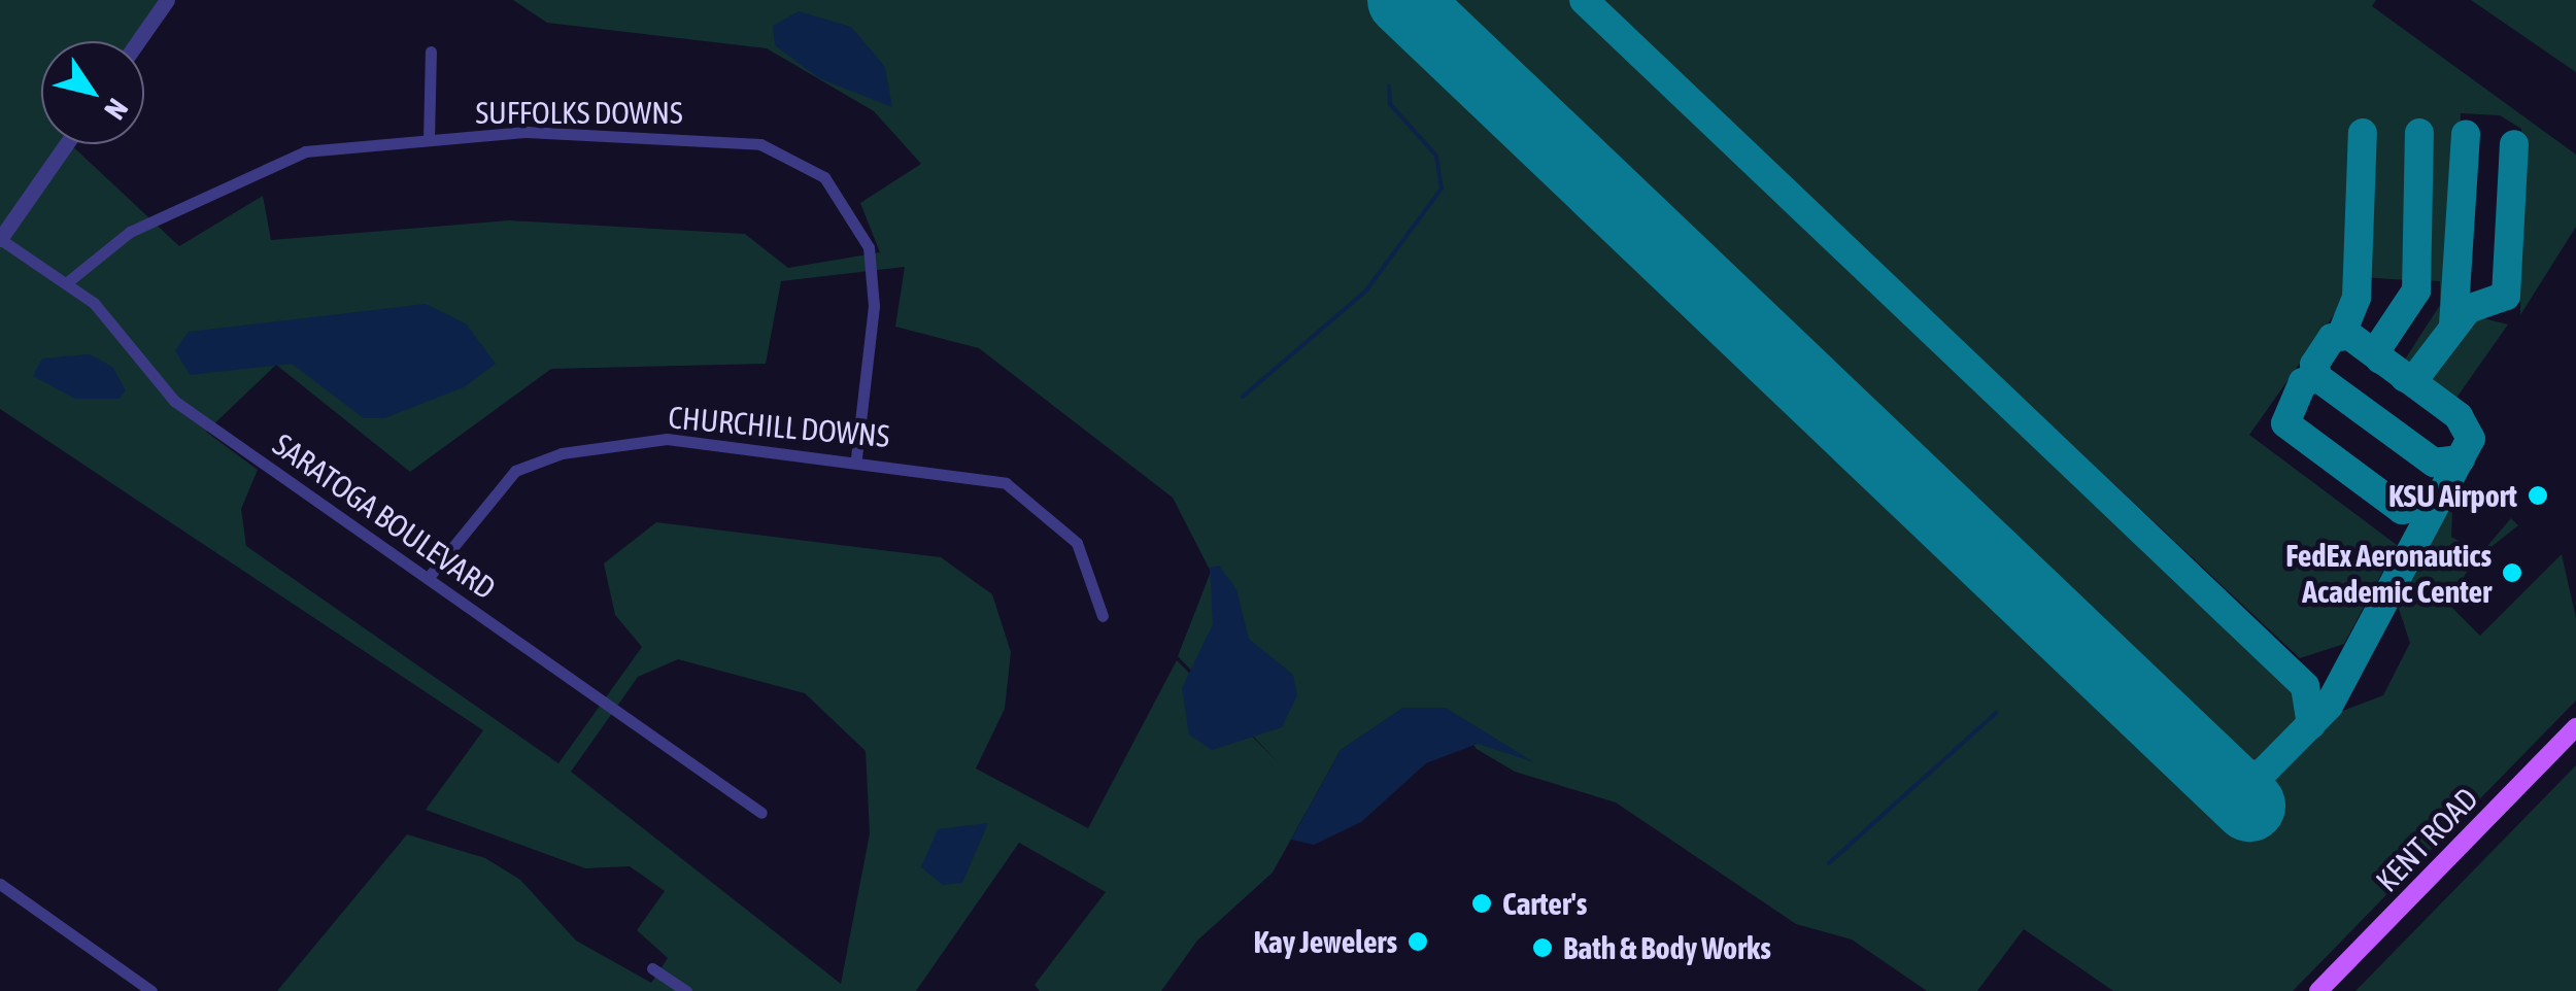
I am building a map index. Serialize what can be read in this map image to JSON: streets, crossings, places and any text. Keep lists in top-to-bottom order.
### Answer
{
  "streets": {
    "main road": ["KENT ROAD"],
    "street": ["SUFFOLKS DOWNS", "CHURCHILL DOWNS", "SARATOGA BOULEVARD"]
  },
  "crossings": [
    ["SUFFOLKS DOWNS", "CHURCHILL DOWNS"],
    ["SUFFOLKS DOWNS", "SARATOGA BOULEVARD"],
    ["CHURCHILL DOWNS", "SARATOGA BOULEVARD"]
  ],
  "places": [
    "KSU Airport",
    "FedEx Aeronautics Academic Center",
    "Carter's",
    "Kay Jewelers",
    "Bath & Body Works"
  ],
  "north": "bottom right"
}
